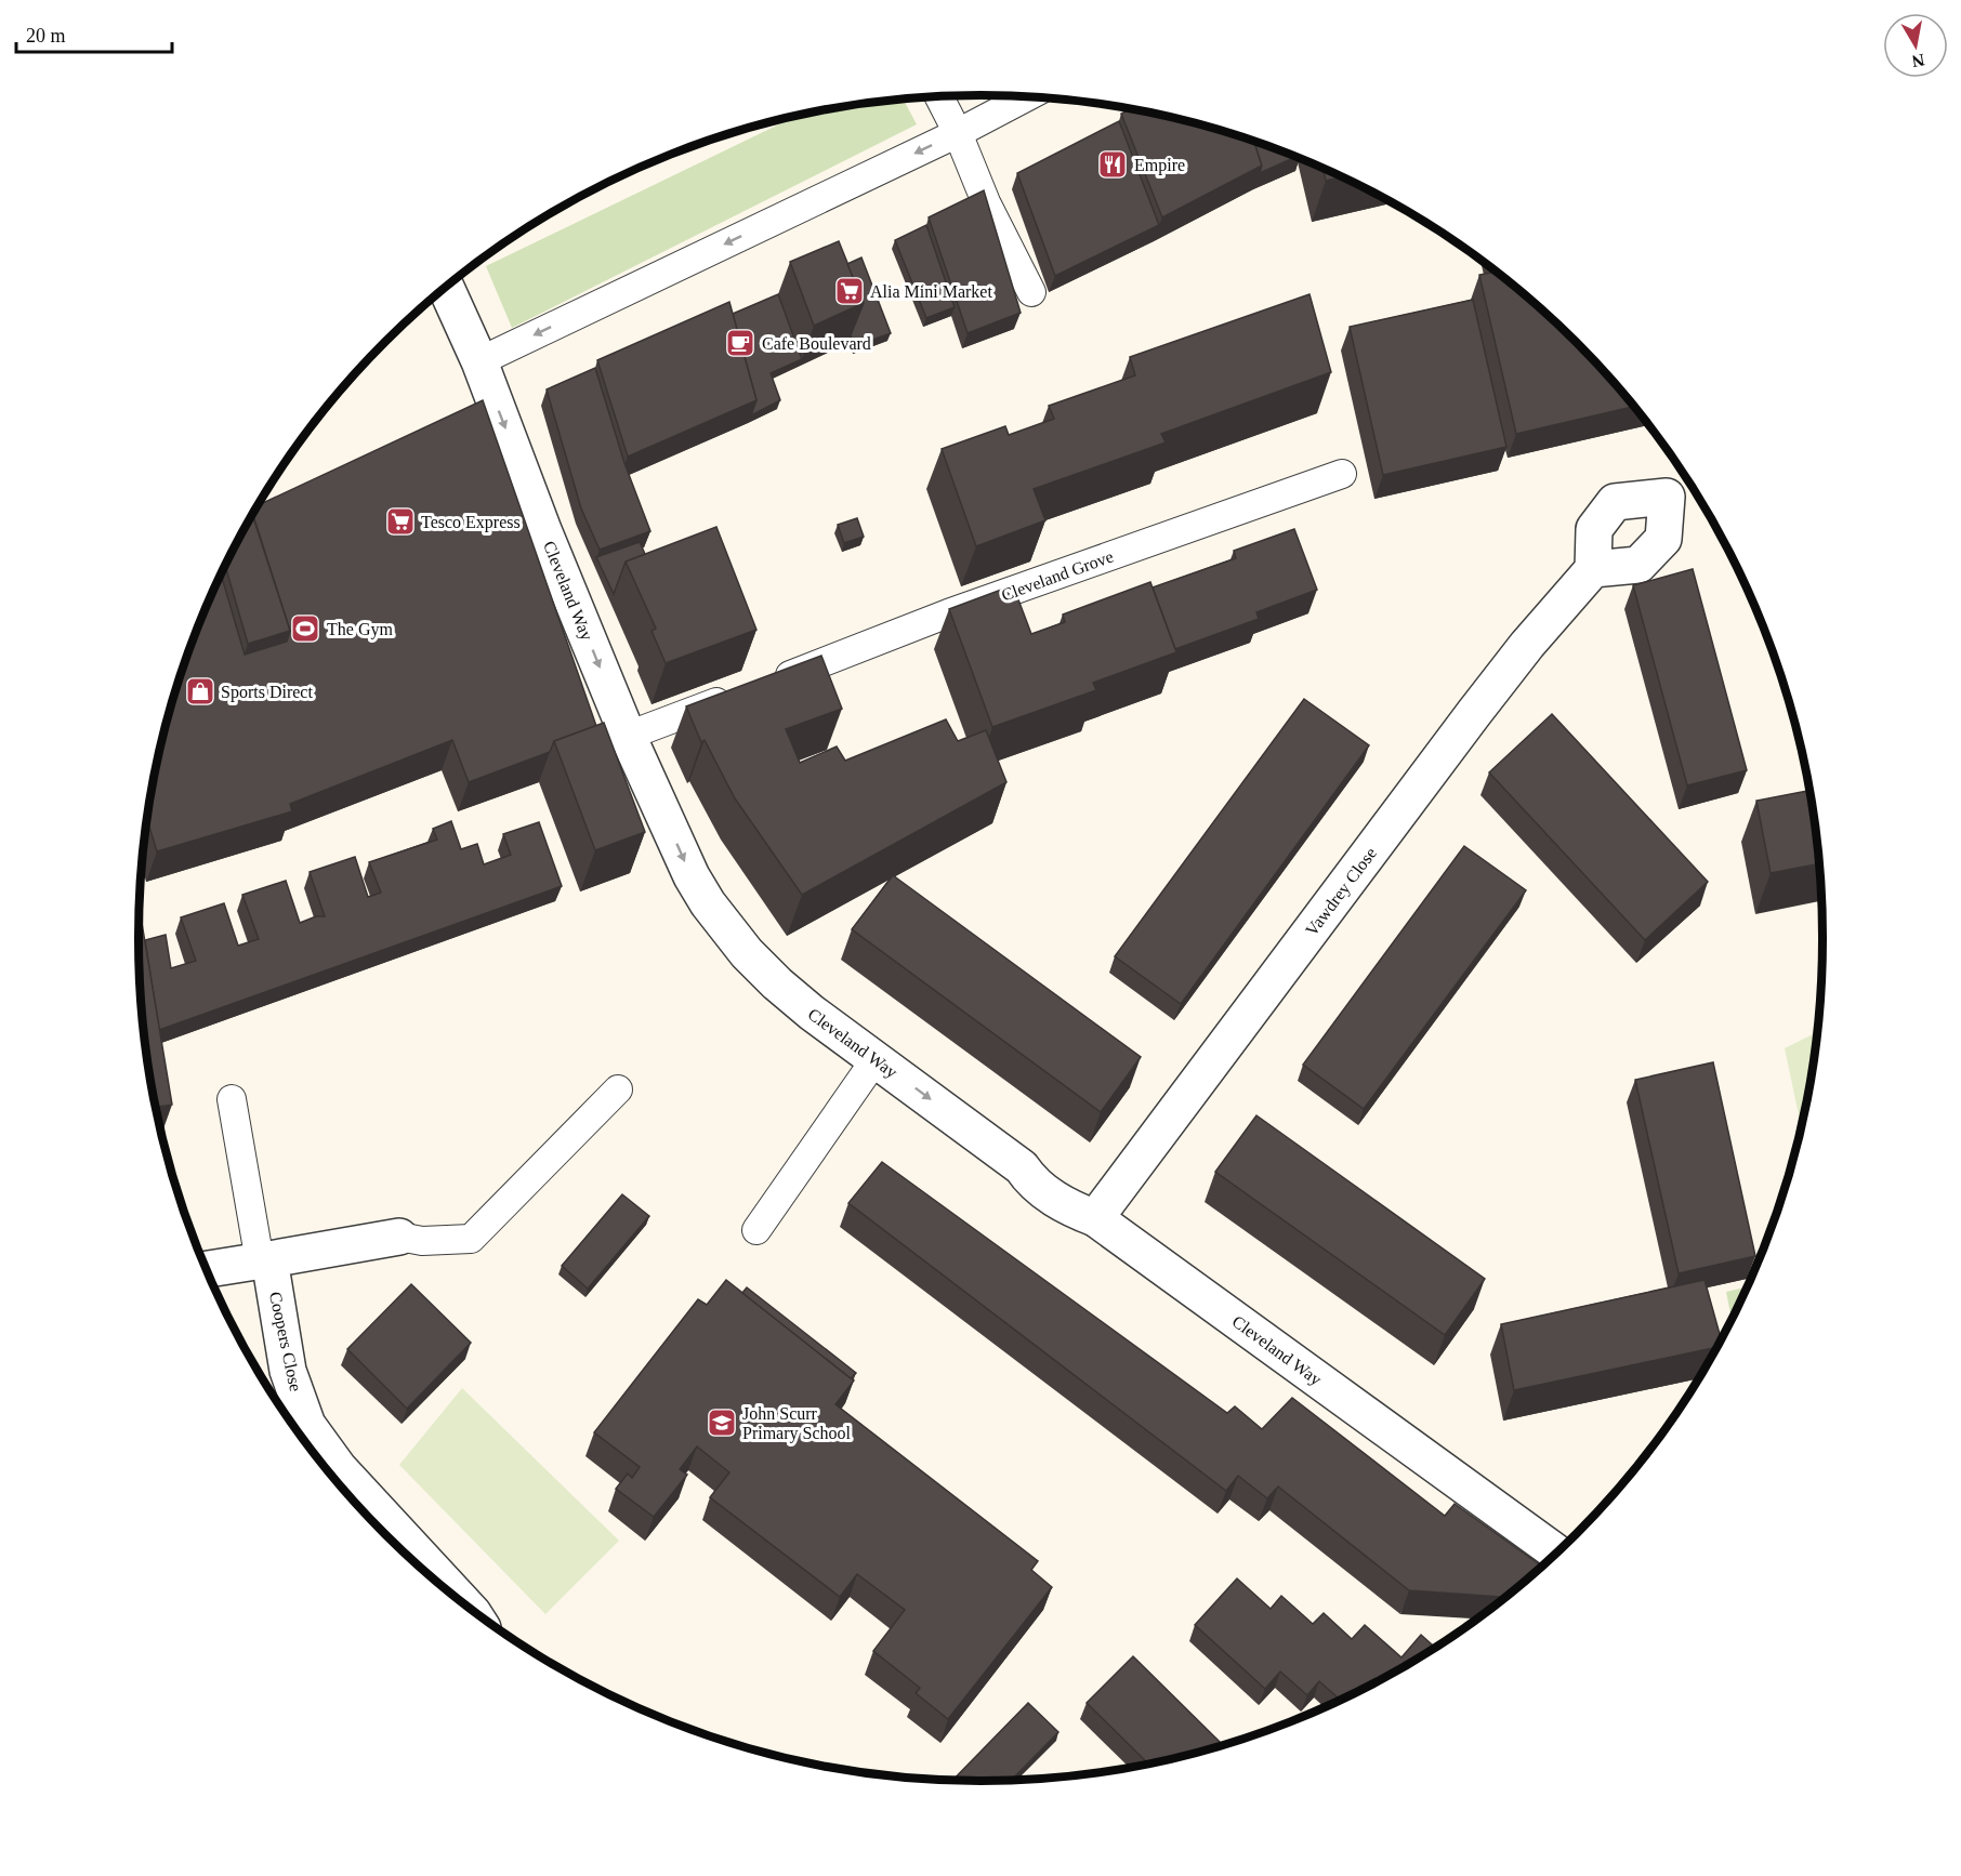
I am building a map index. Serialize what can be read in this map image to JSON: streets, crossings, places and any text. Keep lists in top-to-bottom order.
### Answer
{
  "streets": {
    "street": ["Cleveland Way", "Vawdrey Close", "Coopers Close"],
    "lane": ["Cleveland Grove"]
  },
  "crossings": [
    ["Cleveland Way", "Vawdrey Close"]
  ],
  "one_way": ["Cleveland Way"],
  "places": {
    "restaurant": ["Empire"],
    "supermarket": ["Alia Mini Market", "Tesco Express"],
    "cafe": ["Cafe Boulevard"],
    "sports": ["The Gym"],
    "shop": ["Sports Direct"],
    "school or university": ["John Scurr Primary School"]
  },
  "scale_bar": "20 m",
  "north": "bottom"
}
